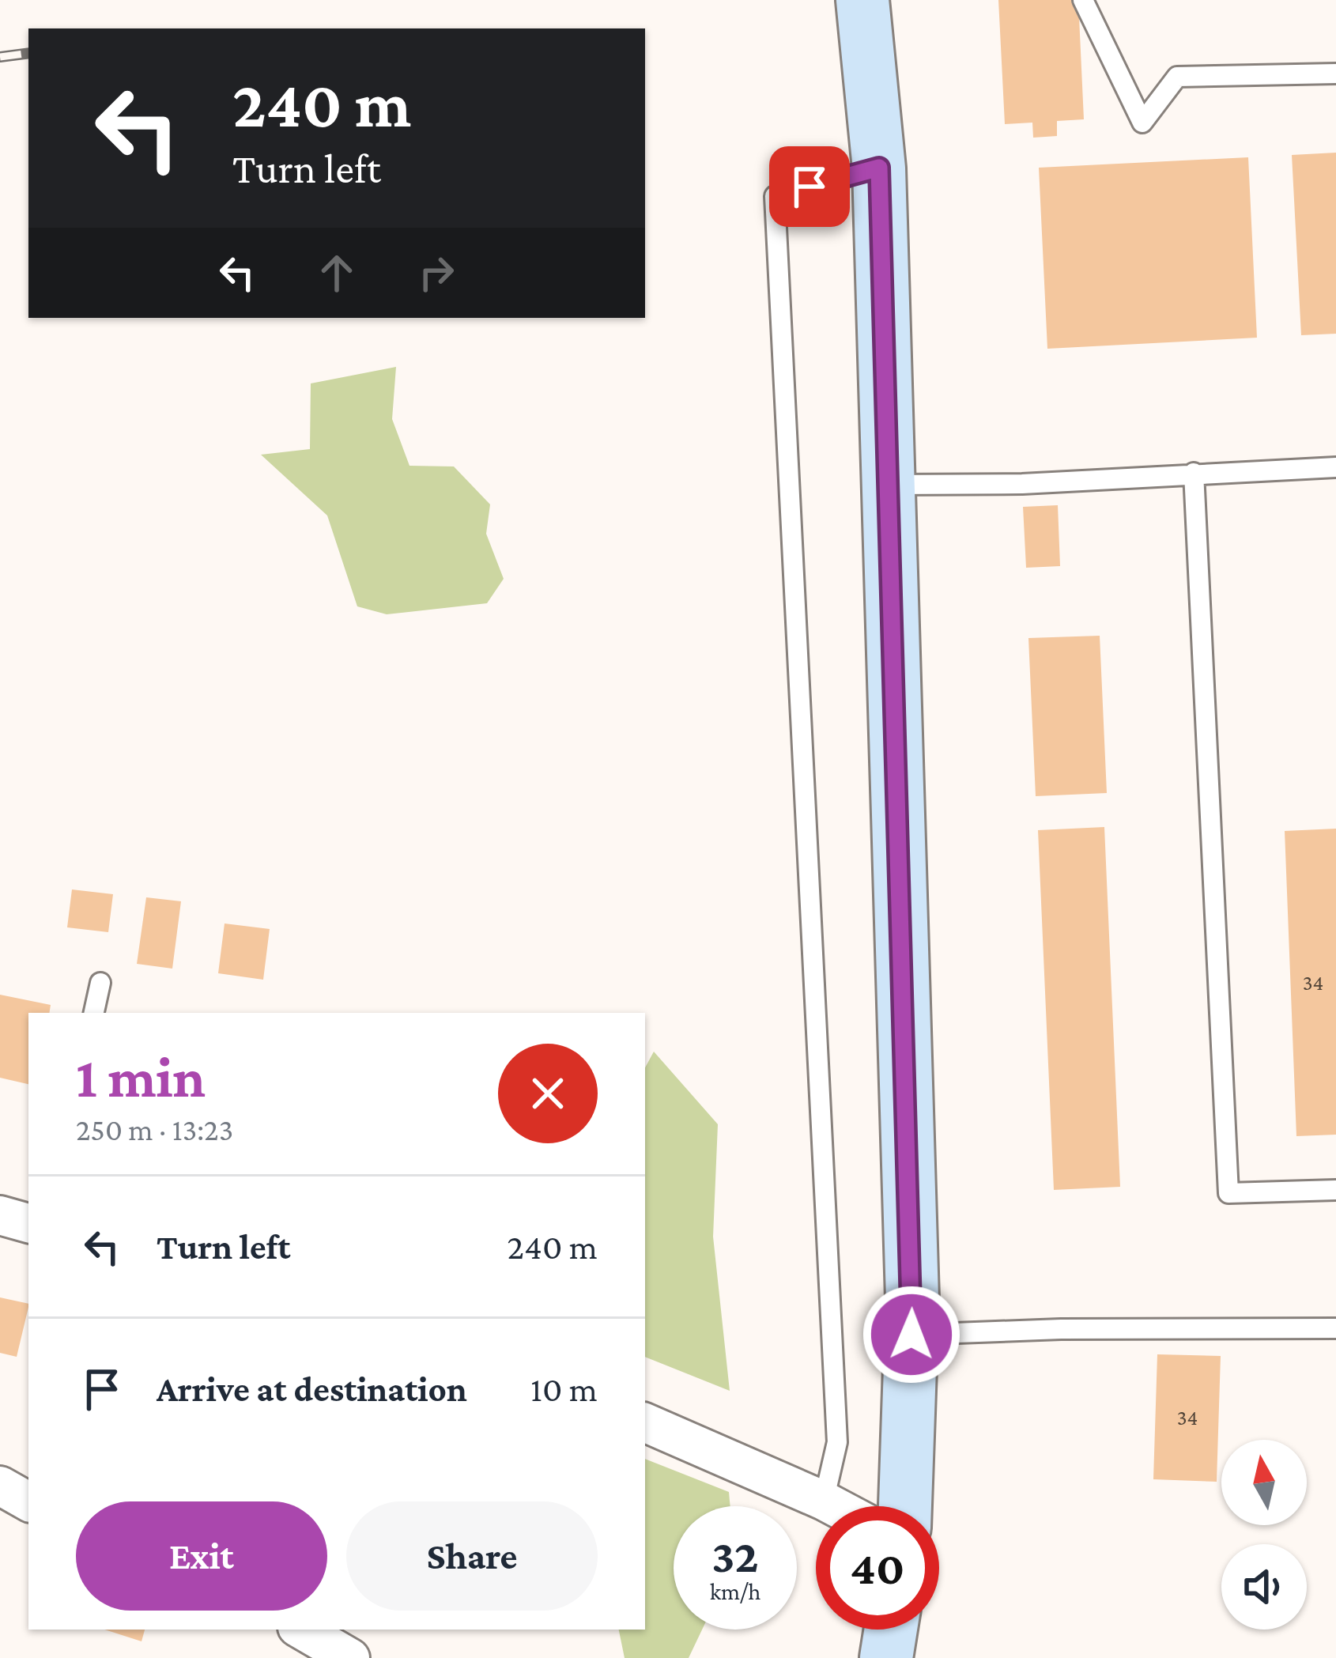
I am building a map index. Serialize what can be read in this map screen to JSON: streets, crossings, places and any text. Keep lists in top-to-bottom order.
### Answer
{
  "house_numbers": ["34", "34"],
  "north": "top",
  "page": {
    "turn": ["240 m", "Turn left"],
    "heading": ["1 min", "250 m · 13:23"],
    "list": [
      {
        "name": "Turn left",
        "value": "240 m"
      },
      {
        "name": "Arrive at destination",
        "value": "10 m"
      }
    ],
    "buttons": ["Exit", "Share"],
    "speed": "32 km/h",
    "limit": "40"
  }
}
